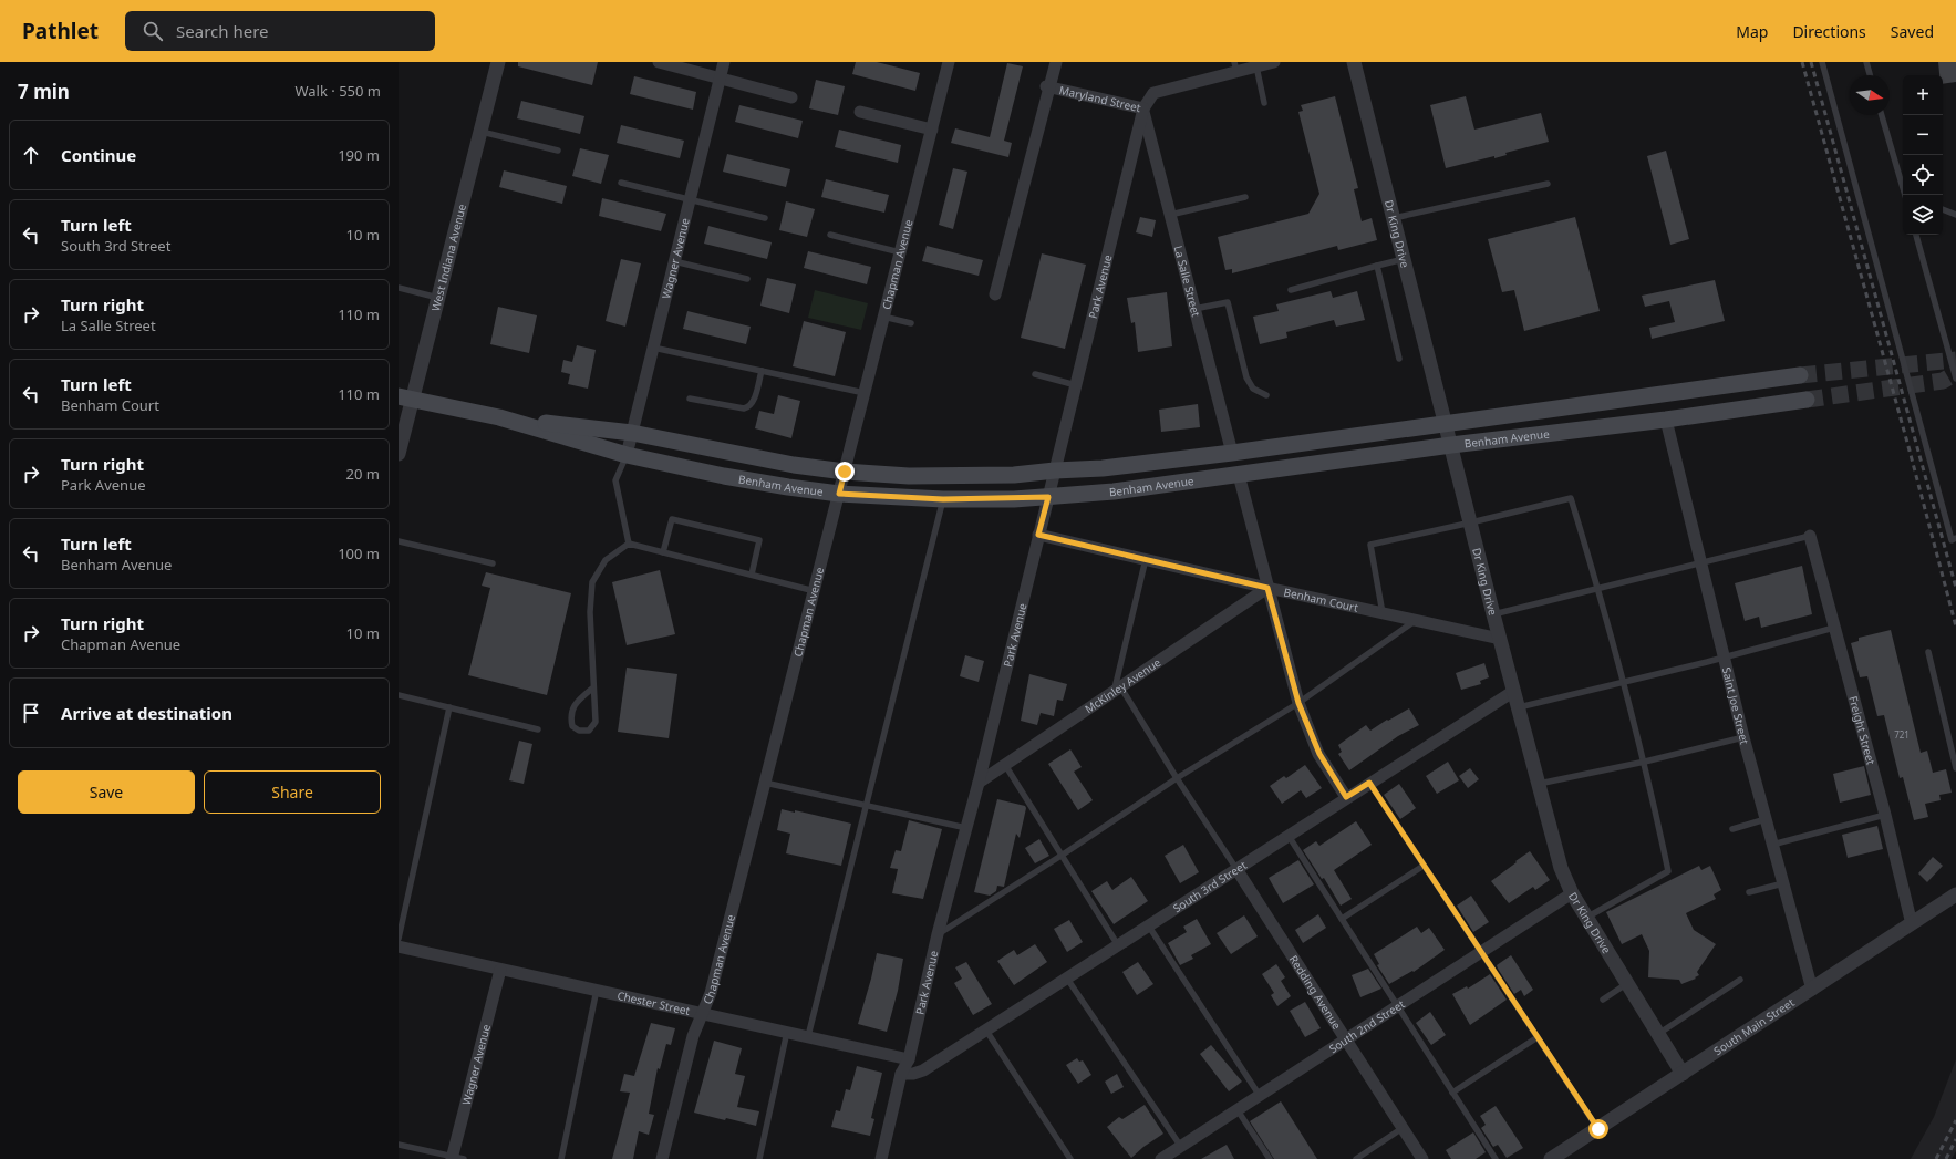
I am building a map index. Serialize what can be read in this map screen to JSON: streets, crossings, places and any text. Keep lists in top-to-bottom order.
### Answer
{
  "streets": {
    "main road": ["Benham Avenue"],
    "street": [
      "Maryland Street",
      "Dr King Drive",
      "West Indiana Avenue",
      "Wagner Avenue",
      "Chapman Avenue",
      "La Salle Street",
      "Park Avenue",
      "Benham Court",
      "McKinley Avenue",
      "Saint Joe Street",
      "Freight Street",
      "South 3rd Street",
      "Redding Avenue",
      "Chester Street",
      "South 2nd Street",
      "South Main Street"
    ]
  },
  "crossings": [
    ["Maryland Street", "La Salle Street"],
    ["Maryland Street", "Park Avenue"],
    ["Dr King Drive", "Benham Avenue"],
    ["Dr King Drive", "Benham Court"],
    ["Dr King Drive", "South 3rd Street"],
    ["Dr King Drive", "South 2nd Street"],
    ["Dr King Drive", "South Main Street"],
    ["West Indiana Avenue", "Benham Avenue"],
    ["Wagner Avenue", "Benham Avenue"],
    ["Wagner Avenue", "Chester Street"],
    ["Chapman Avenue", "Benham Avenue"],
    ["Chapman Avenue", "Chester Street"],
    ["La Salle Street", "Park Avenue"],
    ["La Salle Street", "Benham Avenue"],
    ["Park Avenue", "Benham Avenue"],
    ["Park Avenue", "Benham Court"],
    ["Park Avenue", "McKinley Avenue"],
    ["Park Avenue", "South 3rd Street"],
    ["Park Avenue", "Chester Street"],
    ["Benham Avenue", "Saint Joe Street"],
    ["Benham Court", "McKinley Avenue"],
    ["Saint Joe Street", "South Main Street"],
    ["Freight Street", "South Main Street"],
    ["South 3rd Street", "Redding Avenue"],
    ["Redding Avenue", "South 2nd Street"]
  ],
  "house_numbers": ["721"],
  "north": "right",
  "page": {
    "header": "Pathlet",
    "search": "Search here",
    "nav": ["Map", "Directions", "Saved"],
    "heading": ["7 min", "Walk · 550 m"],
    "map_buttons": ["+", "−"],
    "list": [
      ["Continue", "190 m"],
      ["Turn left", "South 3rd Street", "10 m"],
      ["Turn right", "La Salle Street", "110 m"],
      ["Turn left", "Benham Court", "110 m"],
      ["Turn right", "Park Avenue", "20 m"],
      ["Turn left", "Benham Avenue", "100 m"],
      ["Turn right", "Chapman Avenue", "10 m"],
      "Arrive at destination"
    ],
    "buttons": ["Save", "Share"]
  }
}
